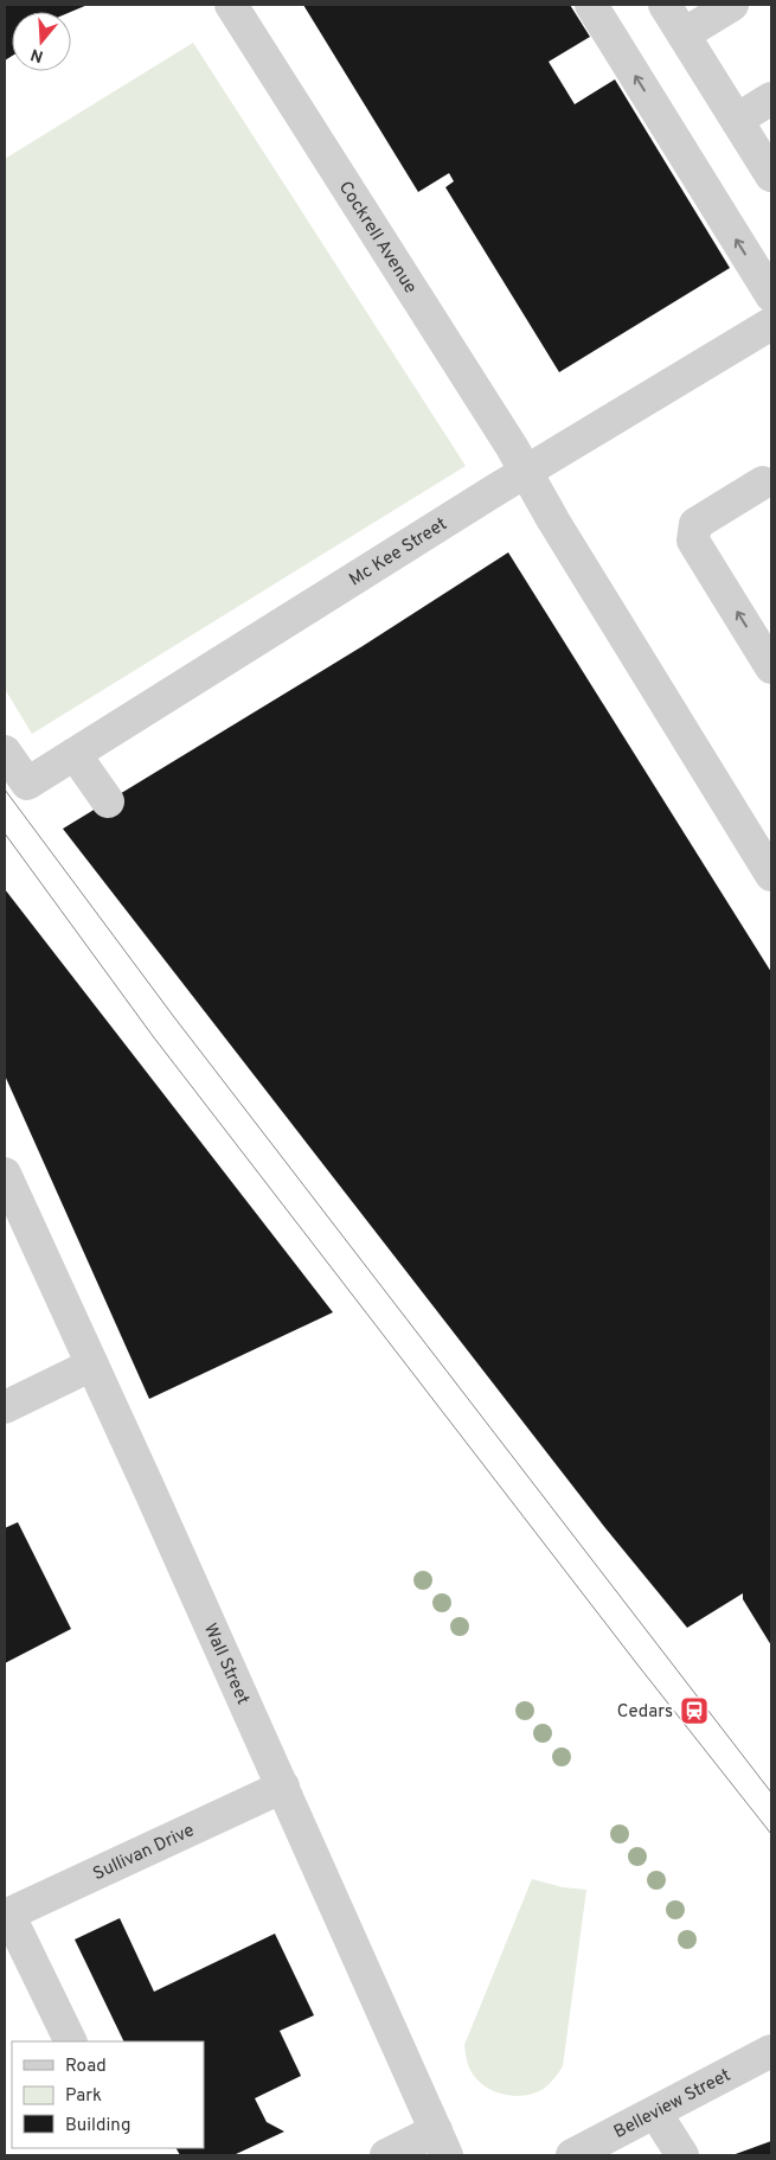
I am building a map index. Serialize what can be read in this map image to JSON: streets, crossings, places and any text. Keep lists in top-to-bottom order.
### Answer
{
  "streets": {
    "street": [
      "Cockrell Avenue",
      "Mc Kee Street",
      "Wall Street",
      "Sullivan Drive",
      "Belleview Street"
    ]
  },
  "crossings": [
    ["Cockrell Avenue", "Mc Kee Street"],
    ["Wall Street", "Sullivan Drive"]
  ],
  "places": {
    "station": ["Cedars"]
  },
  "legend": ["Road", "Park", "Building"],
  "north": "bottom"
}
